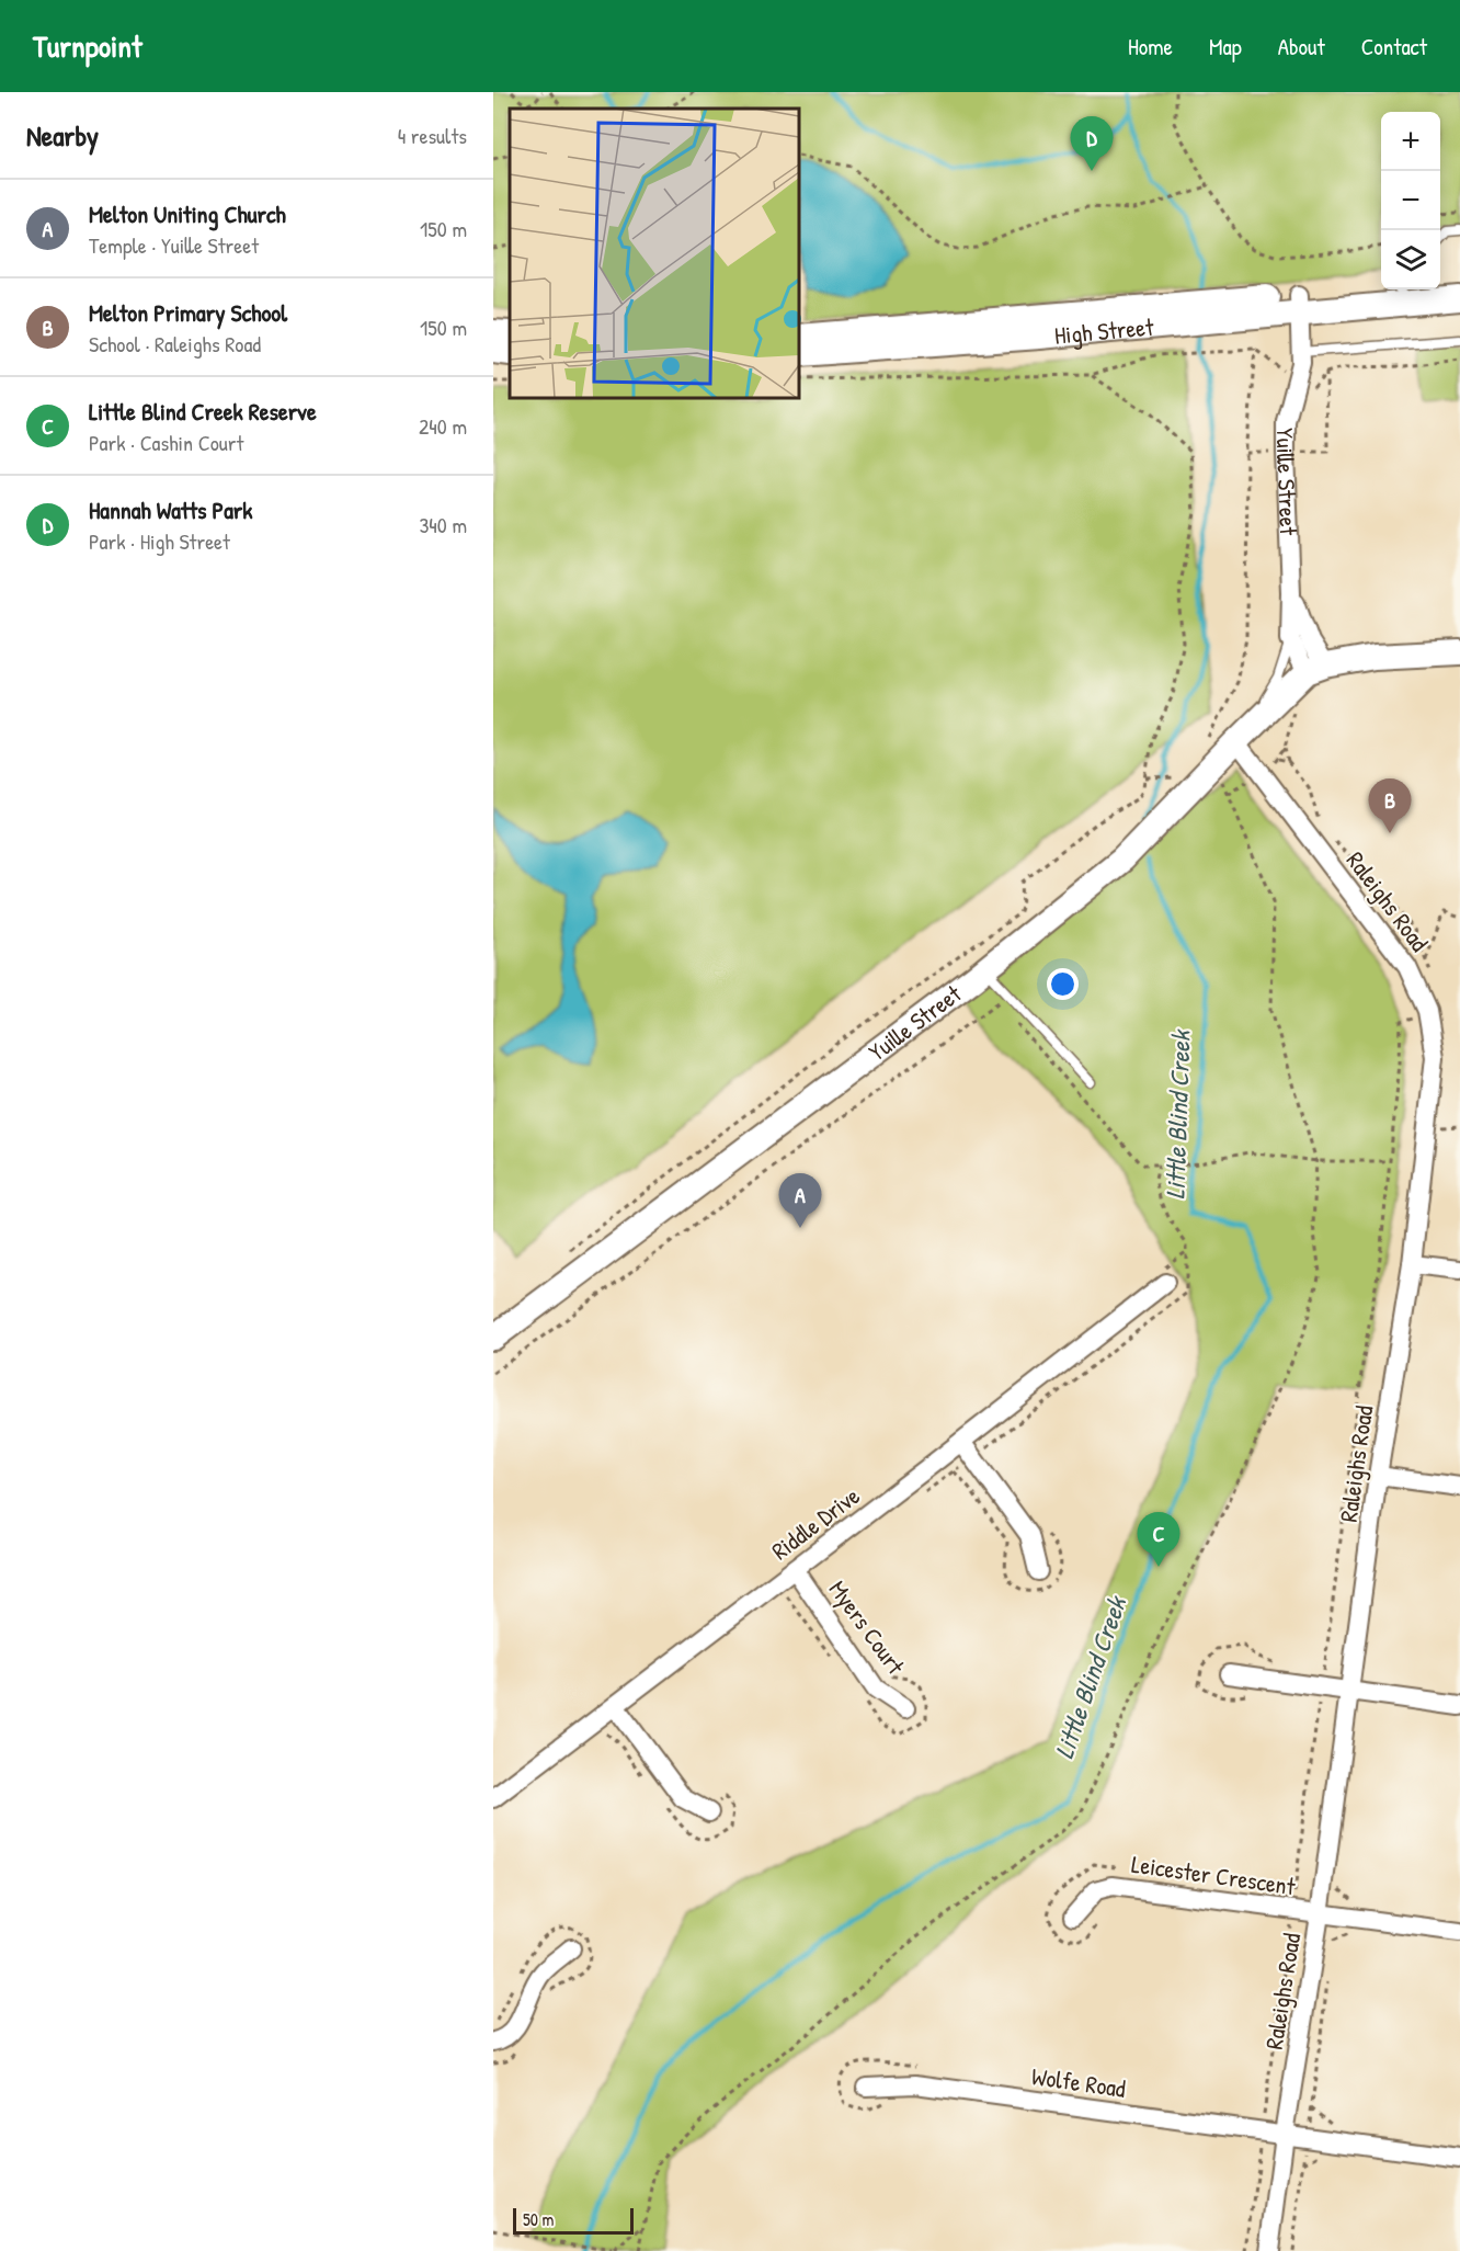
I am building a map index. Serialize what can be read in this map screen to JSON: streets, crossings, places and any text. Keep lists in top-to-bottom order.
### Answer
{
  "streets": {
    "main road": ["High Street", "Yuille Street"],
    "street": [
      "Raleighs Road",
      "Riddle Drive",
      "Myers Court",
      "Leicester Crescent",
      "Wolfe Road"
    ]
  },
  "crossings": [
    ["High Street", "Yuille Street"],
    ["Yuille Street", "Raleighs Road"],
    ["Raleighs Road", "Leicester Crescent"],
    ["Raleighs Road", "Wolfe Road"],
    ["Riddle Drive", "Myers Court"]
  ],
  "water": ["Little Blind Creek"],
  "scale_bar": "50 m",
  "page": {
    "header": "Turnpoint",
    "nav": [
      "Home",
      "Map",
      "About",
      "Contact"
    ],
    "heading": ["Nearby", "4 results"],
    "map_buttons": ["+", "−"],
    "pins": [
      "D",
      "B",
      "A",
      "C"
    ],
    "list": [
      {
        "mark": "A",
        "name": "Melton Uniting Church",
        "note": "Temple · Yuille Street",
        "value": "150 m"
      },
      {
        "mark": "B",
        "name": "Melton Primary School",
        "note": "School · Raleighs Road",
        "value": "150 m"
      },
      {
        "mark": "C",
        "name": "Little Blind Creek Reserve",
        "note": "Park · Cashin Court",
        "value": "240 m"
      },
      {
        "mark": "D",
        "name": "Hannah Watts Park",
        "note": "Park · High Street",
        "value": "340 m"
      }
    ],
    "scale": "50 m"
  }
}
